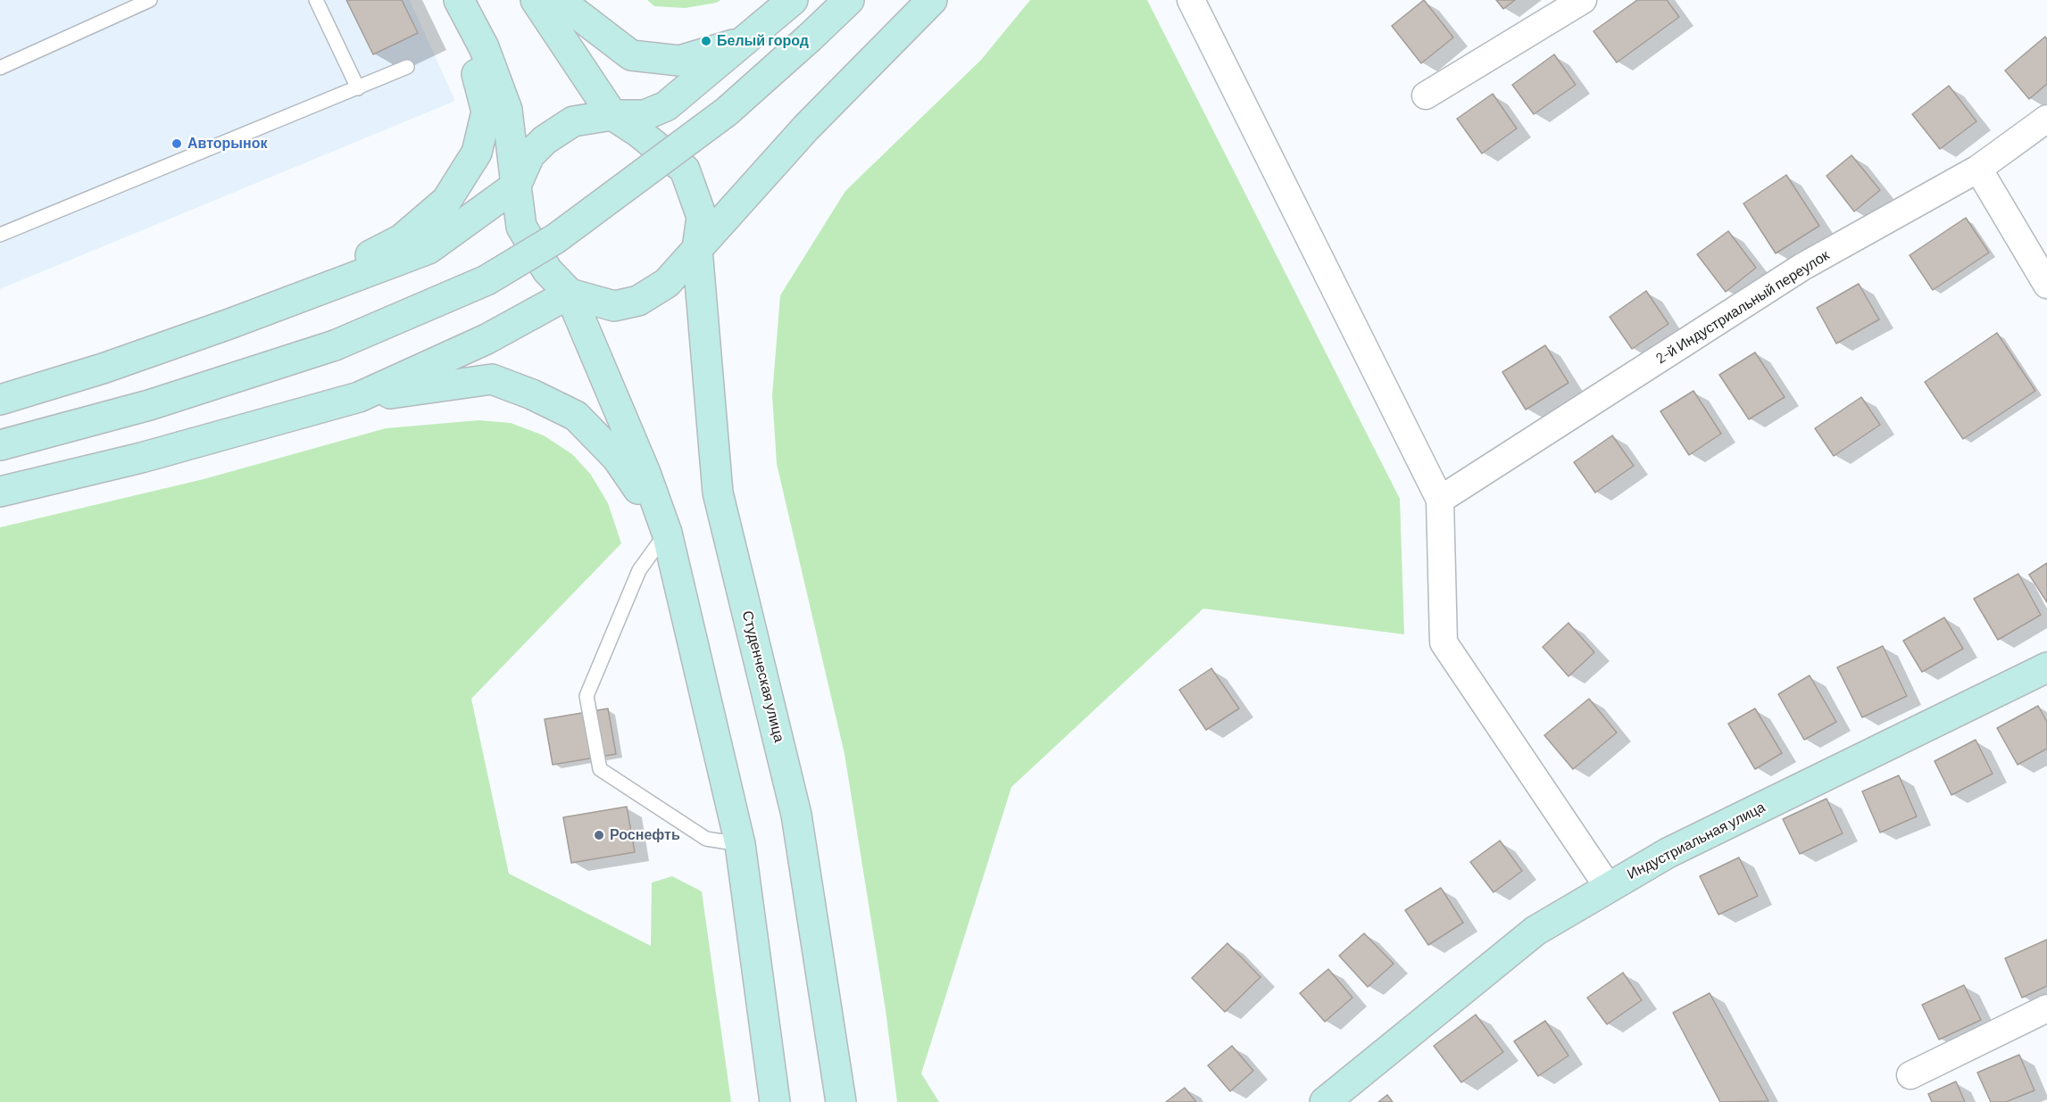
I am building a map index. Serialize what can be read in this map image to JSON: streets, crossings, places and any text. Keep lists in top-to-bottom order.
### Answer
{
  "streets": {
    "main road": ["Студенческая улица", "Индустриальная улица"],
    "street": ["2-й Индустриальный переулок"]
  },
  "places": ["Белый город", "Авторынок", "Роснефть"]
}
